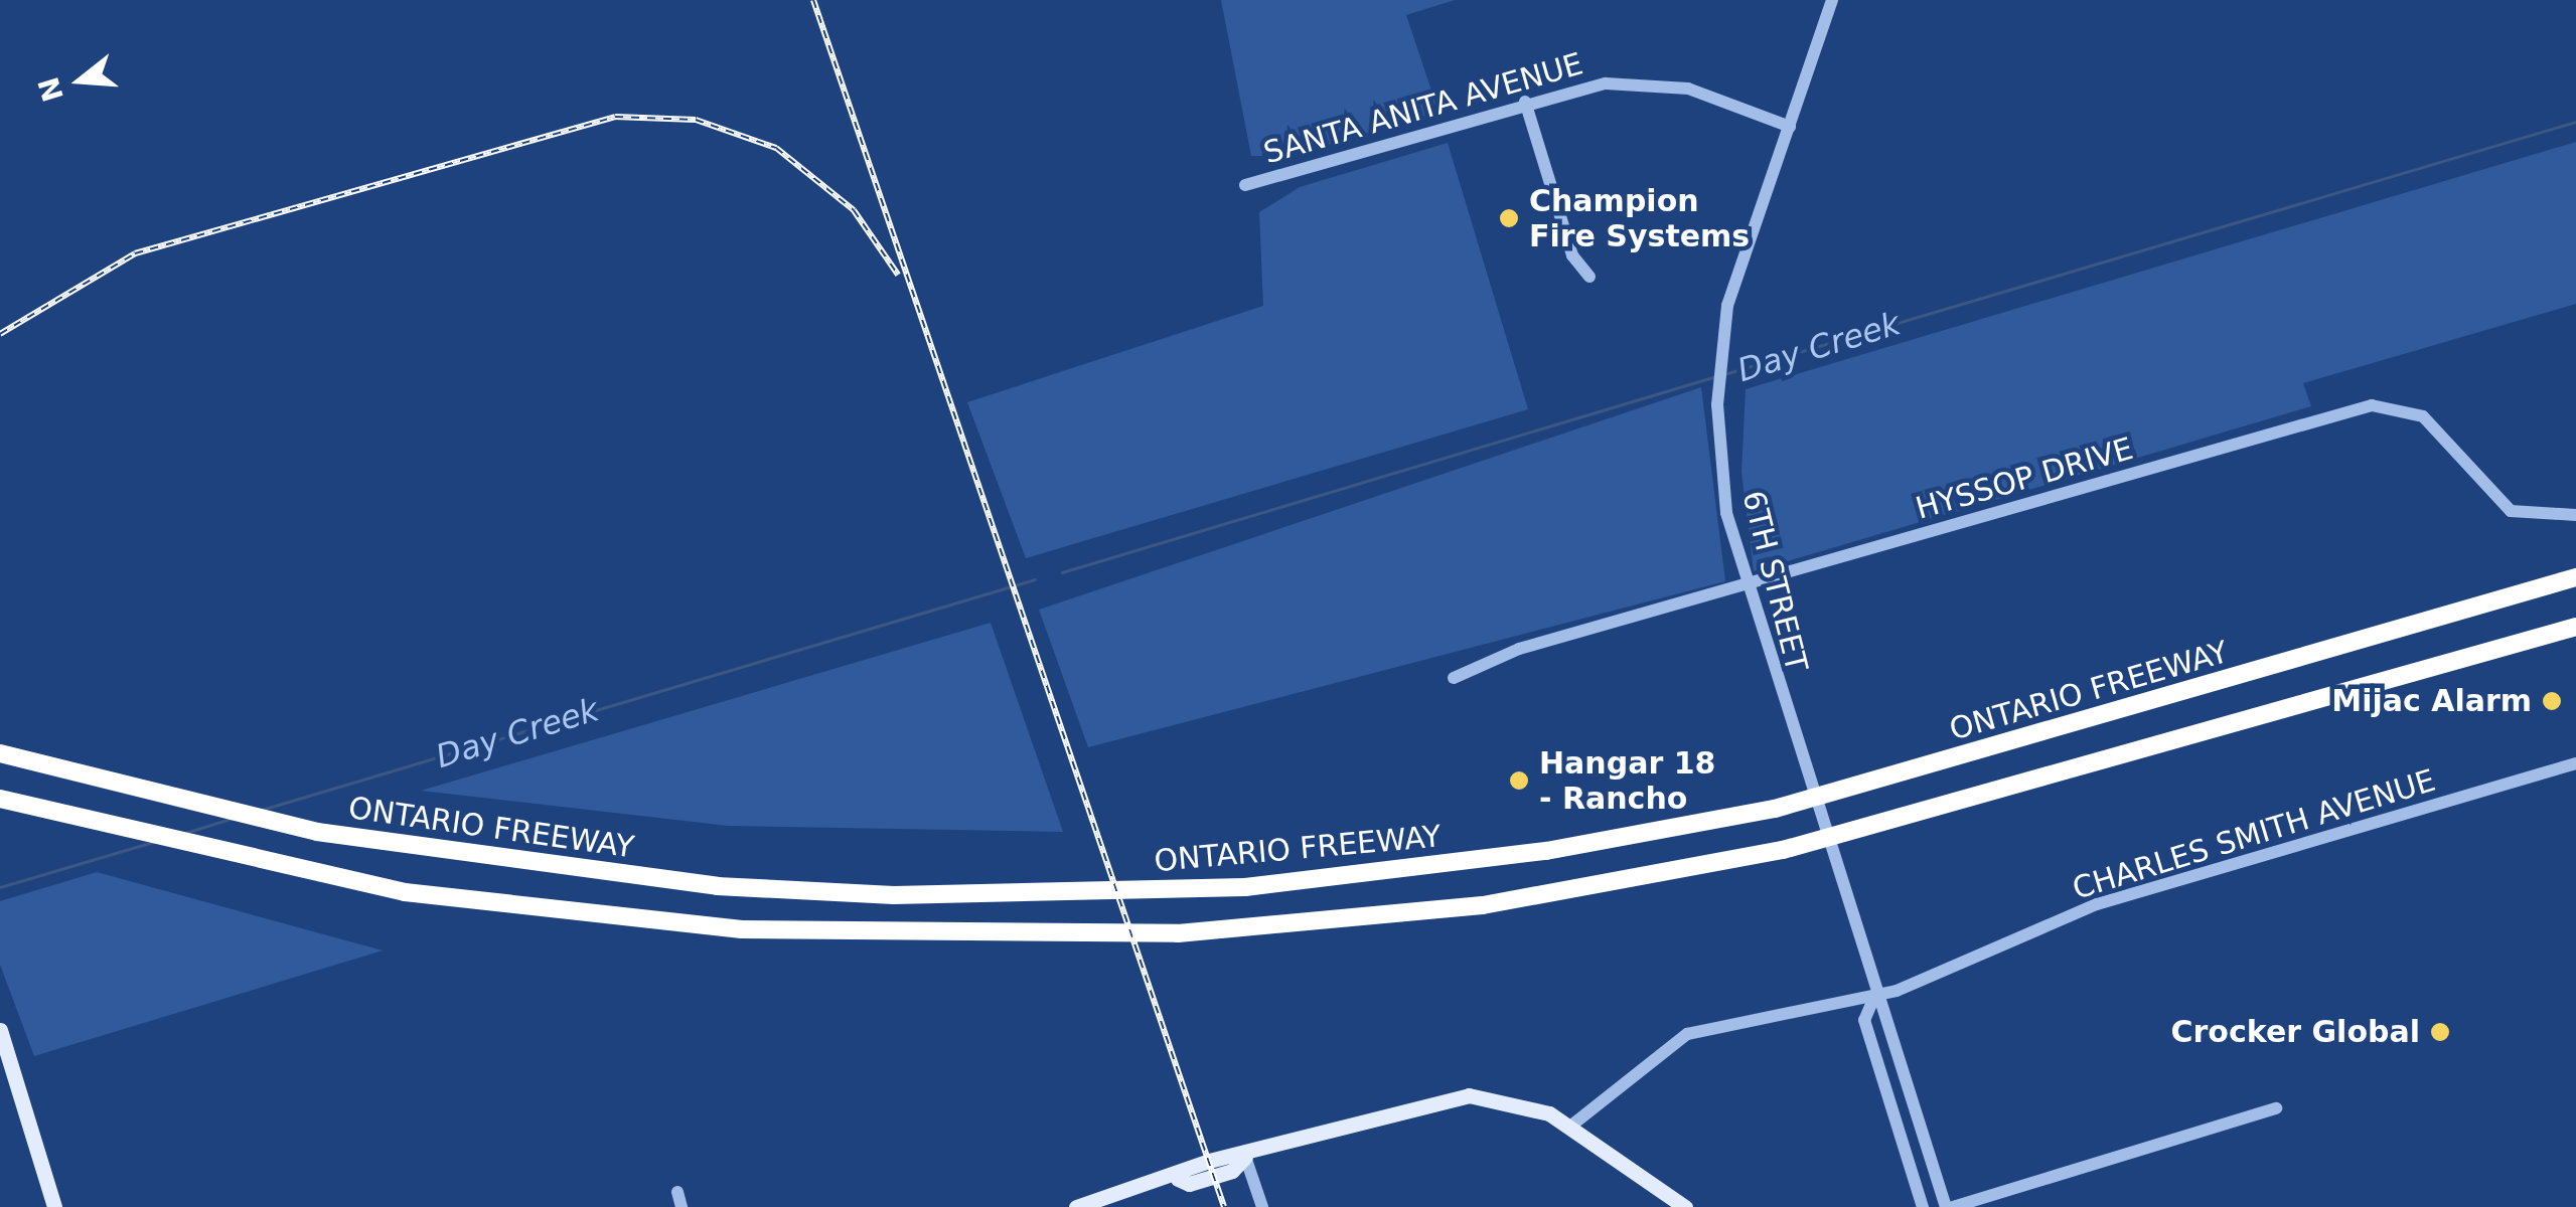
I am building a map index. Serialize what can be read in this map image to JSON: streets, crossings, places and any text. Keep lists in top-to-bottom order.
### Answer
{
  "streets": {
    "highway": ["ONTARIO FREEWAY"],
    "street": [
      "SANTA ANITA AVENUE",
      "HYSSOP DRIVE",
      "6TH STREET",
      "CHARLES SMITH AVENUE"
    ]
  },
  "crossings": [
    ["SANTA ANITA AVENUE", "6TH STREET"],
    ["HYSSOP DRIVE", "6TH STREET"],
    ["6TH STREET", "CHARLES SMITH AVENUE"]
  ],
  "water": ["Day Creek"],
  "places": [
    "Champion Fire Systems",
    "Mijac Alarm",
    "Hangar 18 - Rancho",
    "Crocker Global"
  ],
  "north": "left"
}
